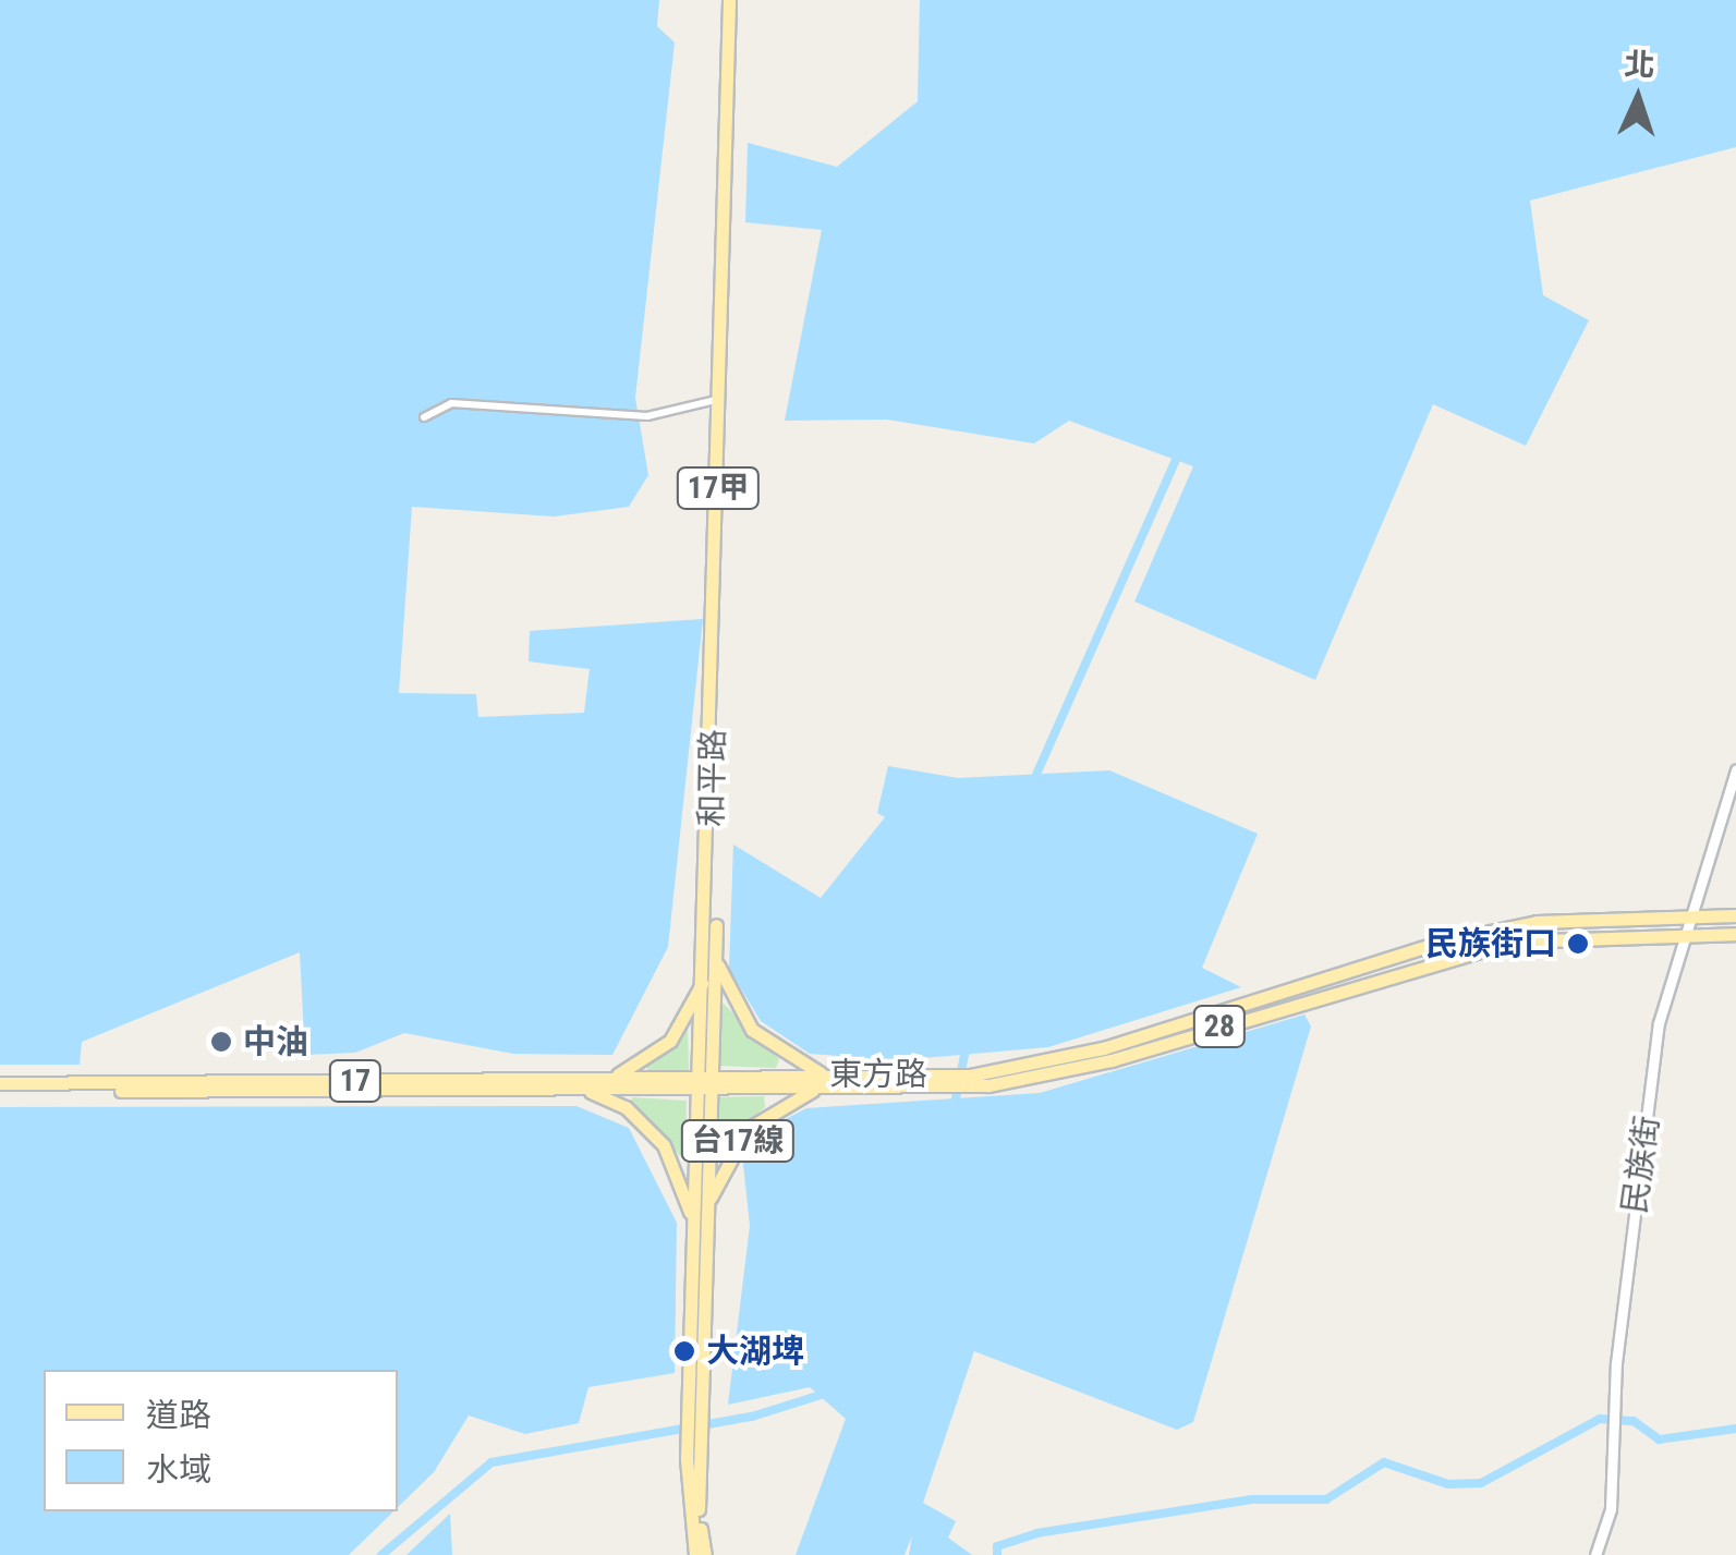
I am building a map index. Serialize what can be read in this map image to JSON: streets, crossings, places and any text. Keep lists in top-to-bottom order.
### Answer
{
  "streets": {
    "main road": [
      "17甲",
      "和平路",
      "28",
      "東方路",
      "17",
      "台17線"
    ],
    "street": ["民族街"]
  },
  "crossings": [
    ["和平路", "東方路"],
    ["和平路", "台17線"],
    ["東方路", "台17線"],
    ["東方路", "民族街"]
  ],
  "places": ["民族街口", "中油", "大湖埤"],
  "legend": ["道路", "水域"],
  "north": "top"
}
